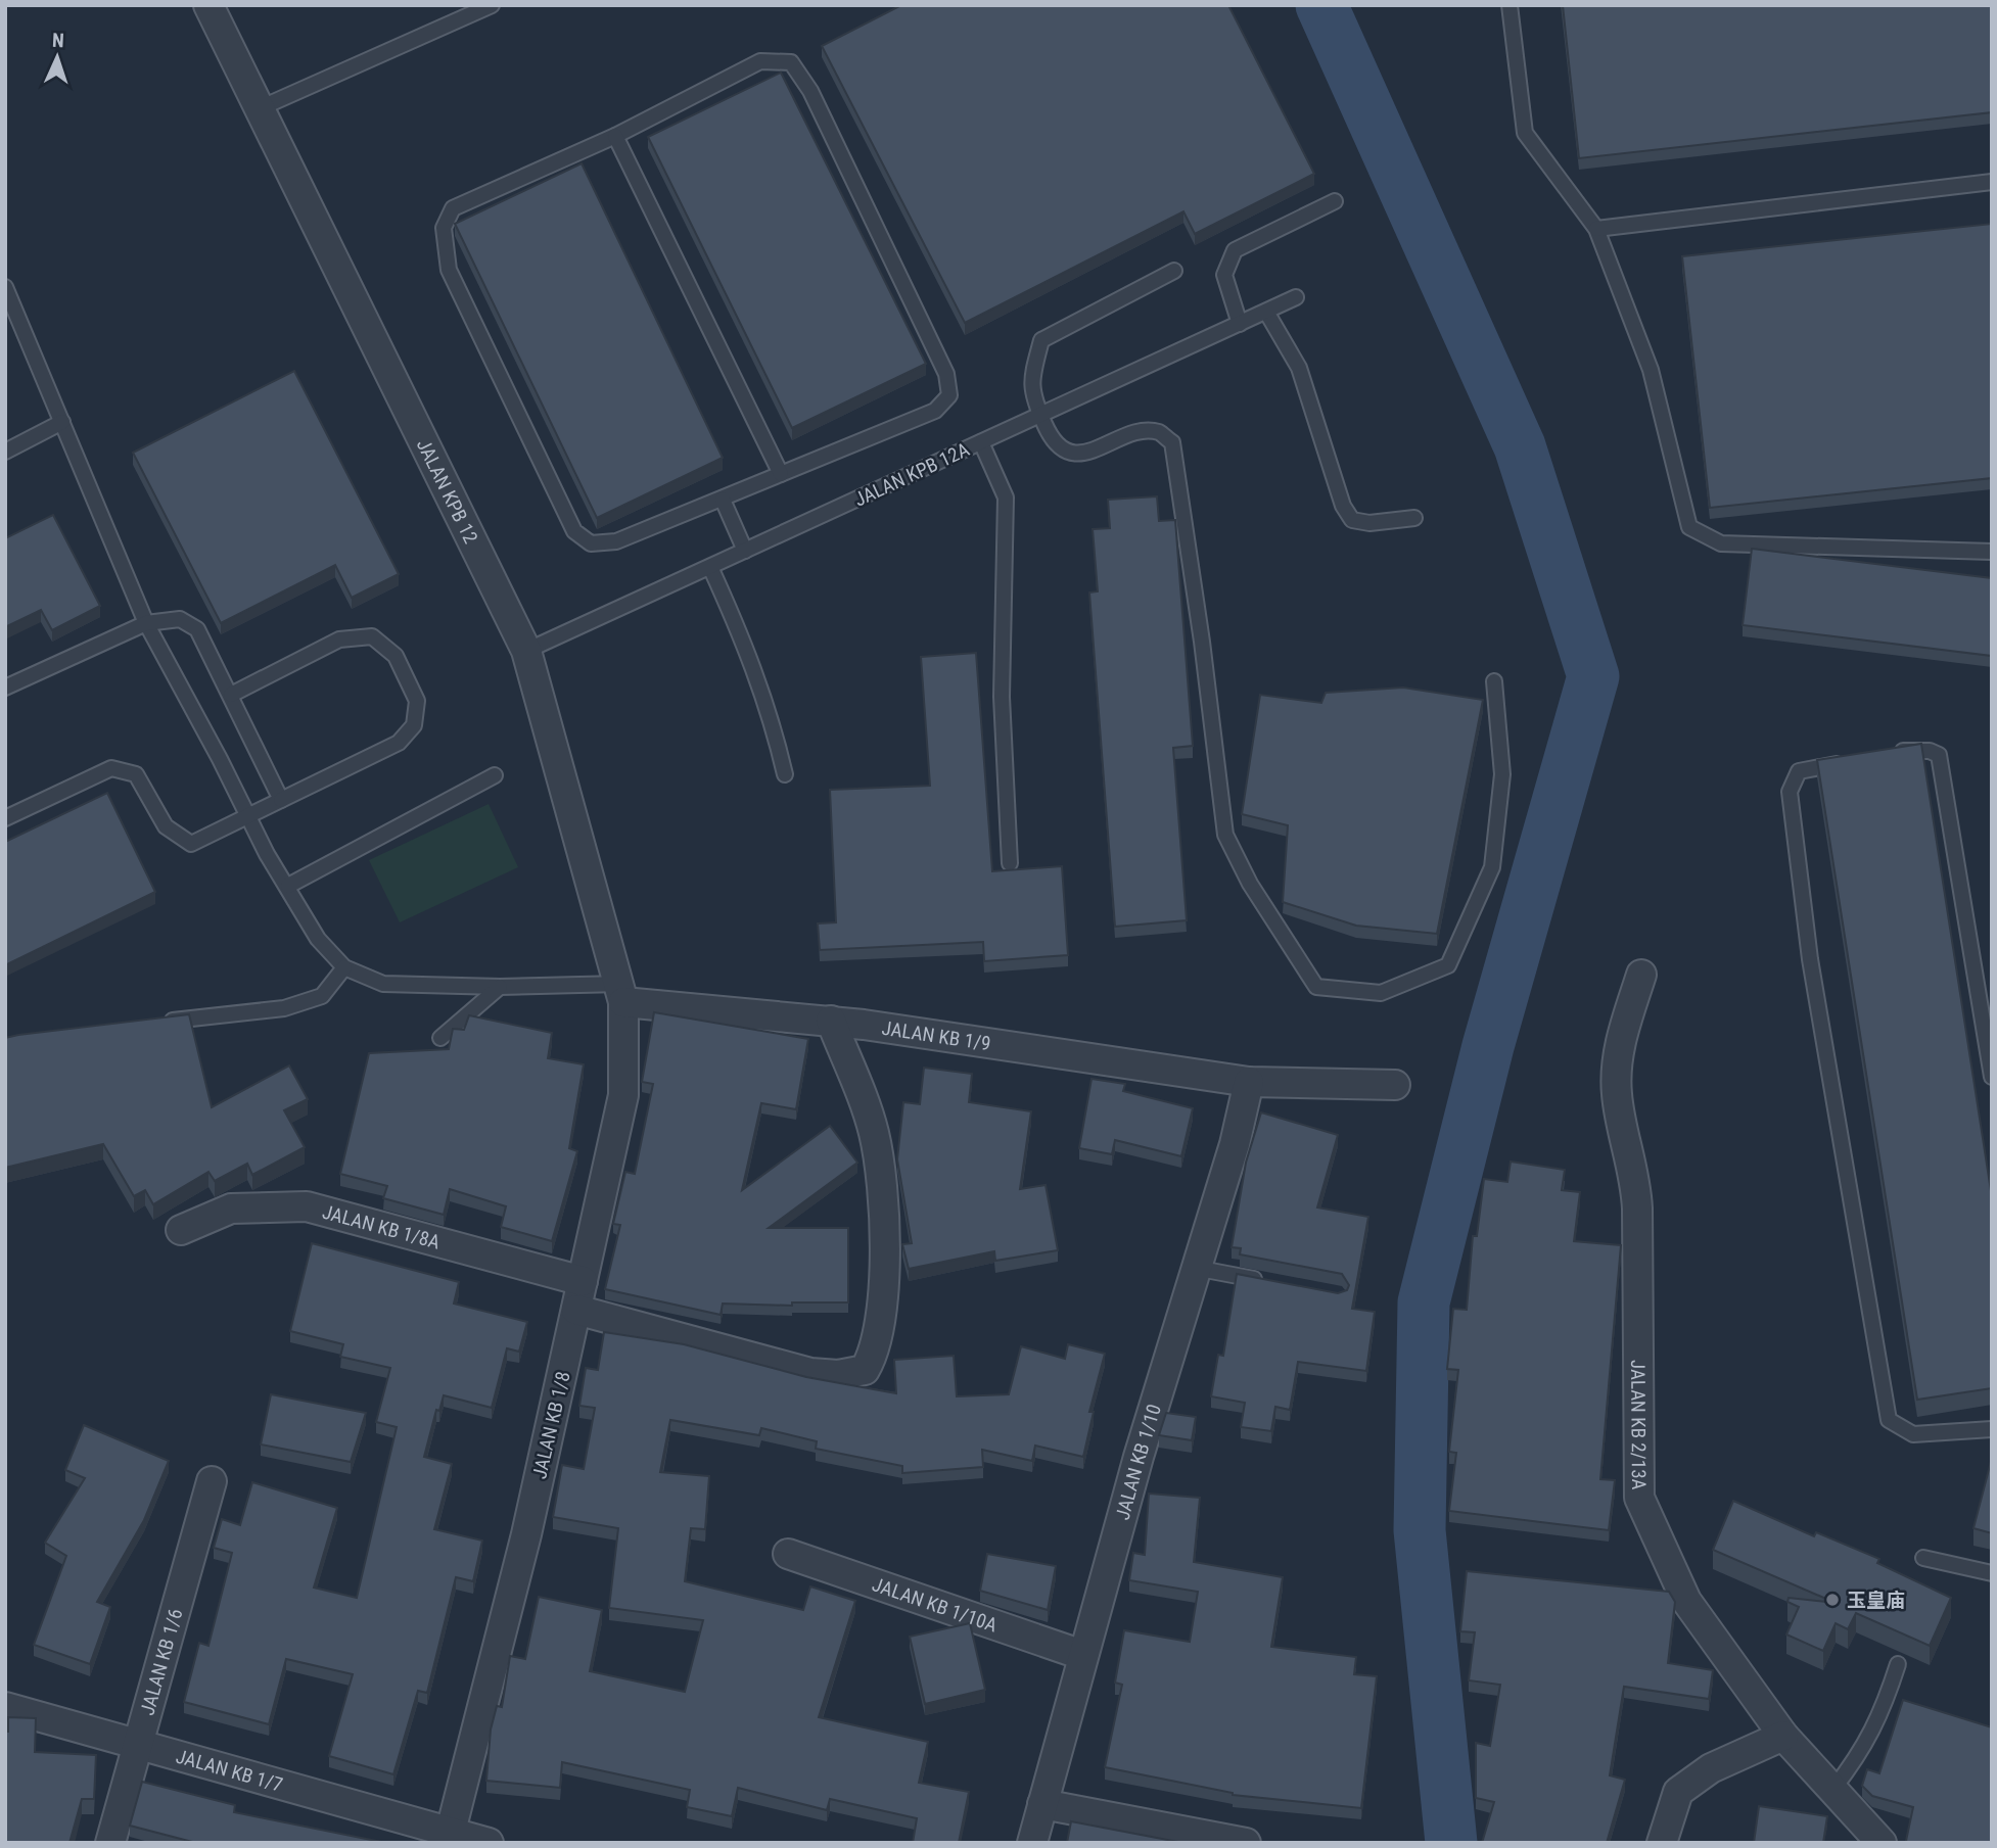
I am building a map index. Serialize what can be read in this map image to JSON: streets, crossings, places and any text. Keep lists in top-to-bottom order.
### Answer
{
  "streets": {
    "street": [
      "JALAN KPB 12",
      "JALAN KB 1/9",
      "JALAN KB 1/8A",
      "JALAN KB 2/13A",
      "JALAN KB 1/8",
      "JALAN KB 1/10",
      "JALAN KB 1/10A",
      "JALAN KB 1/6",
      "JALAN KB 1/7"
    ],
    "lane": ["JALAN KPB 12A"]
  },
  "crossings": [
    ["JALAN KPB 12A", "JALAN KPB 12"],
    ["JALAN KPB 12", "JALAN KB 1/9"],
    ["JALAN KPB 12", "JALAN KB 1/8"],
    ["JALAN KB 1/9", "JALAN KB 1/8"],
    ["JALAN KB 1/9", "JALAN KB 1/10"],
    ["JALAN KB 1/8A", "JALAN KB 1/8"],
    ["JALAN KB 1/8", "JALAN KB 1/7"],
    ["JALAN KB 1/10", "JALAN KB 1/10A"],
    ["JALAN KB 1/6", "JALAN KB 1/7"]
  ],
  "places": ["玉皇庙"],
  "north": "top"
}
